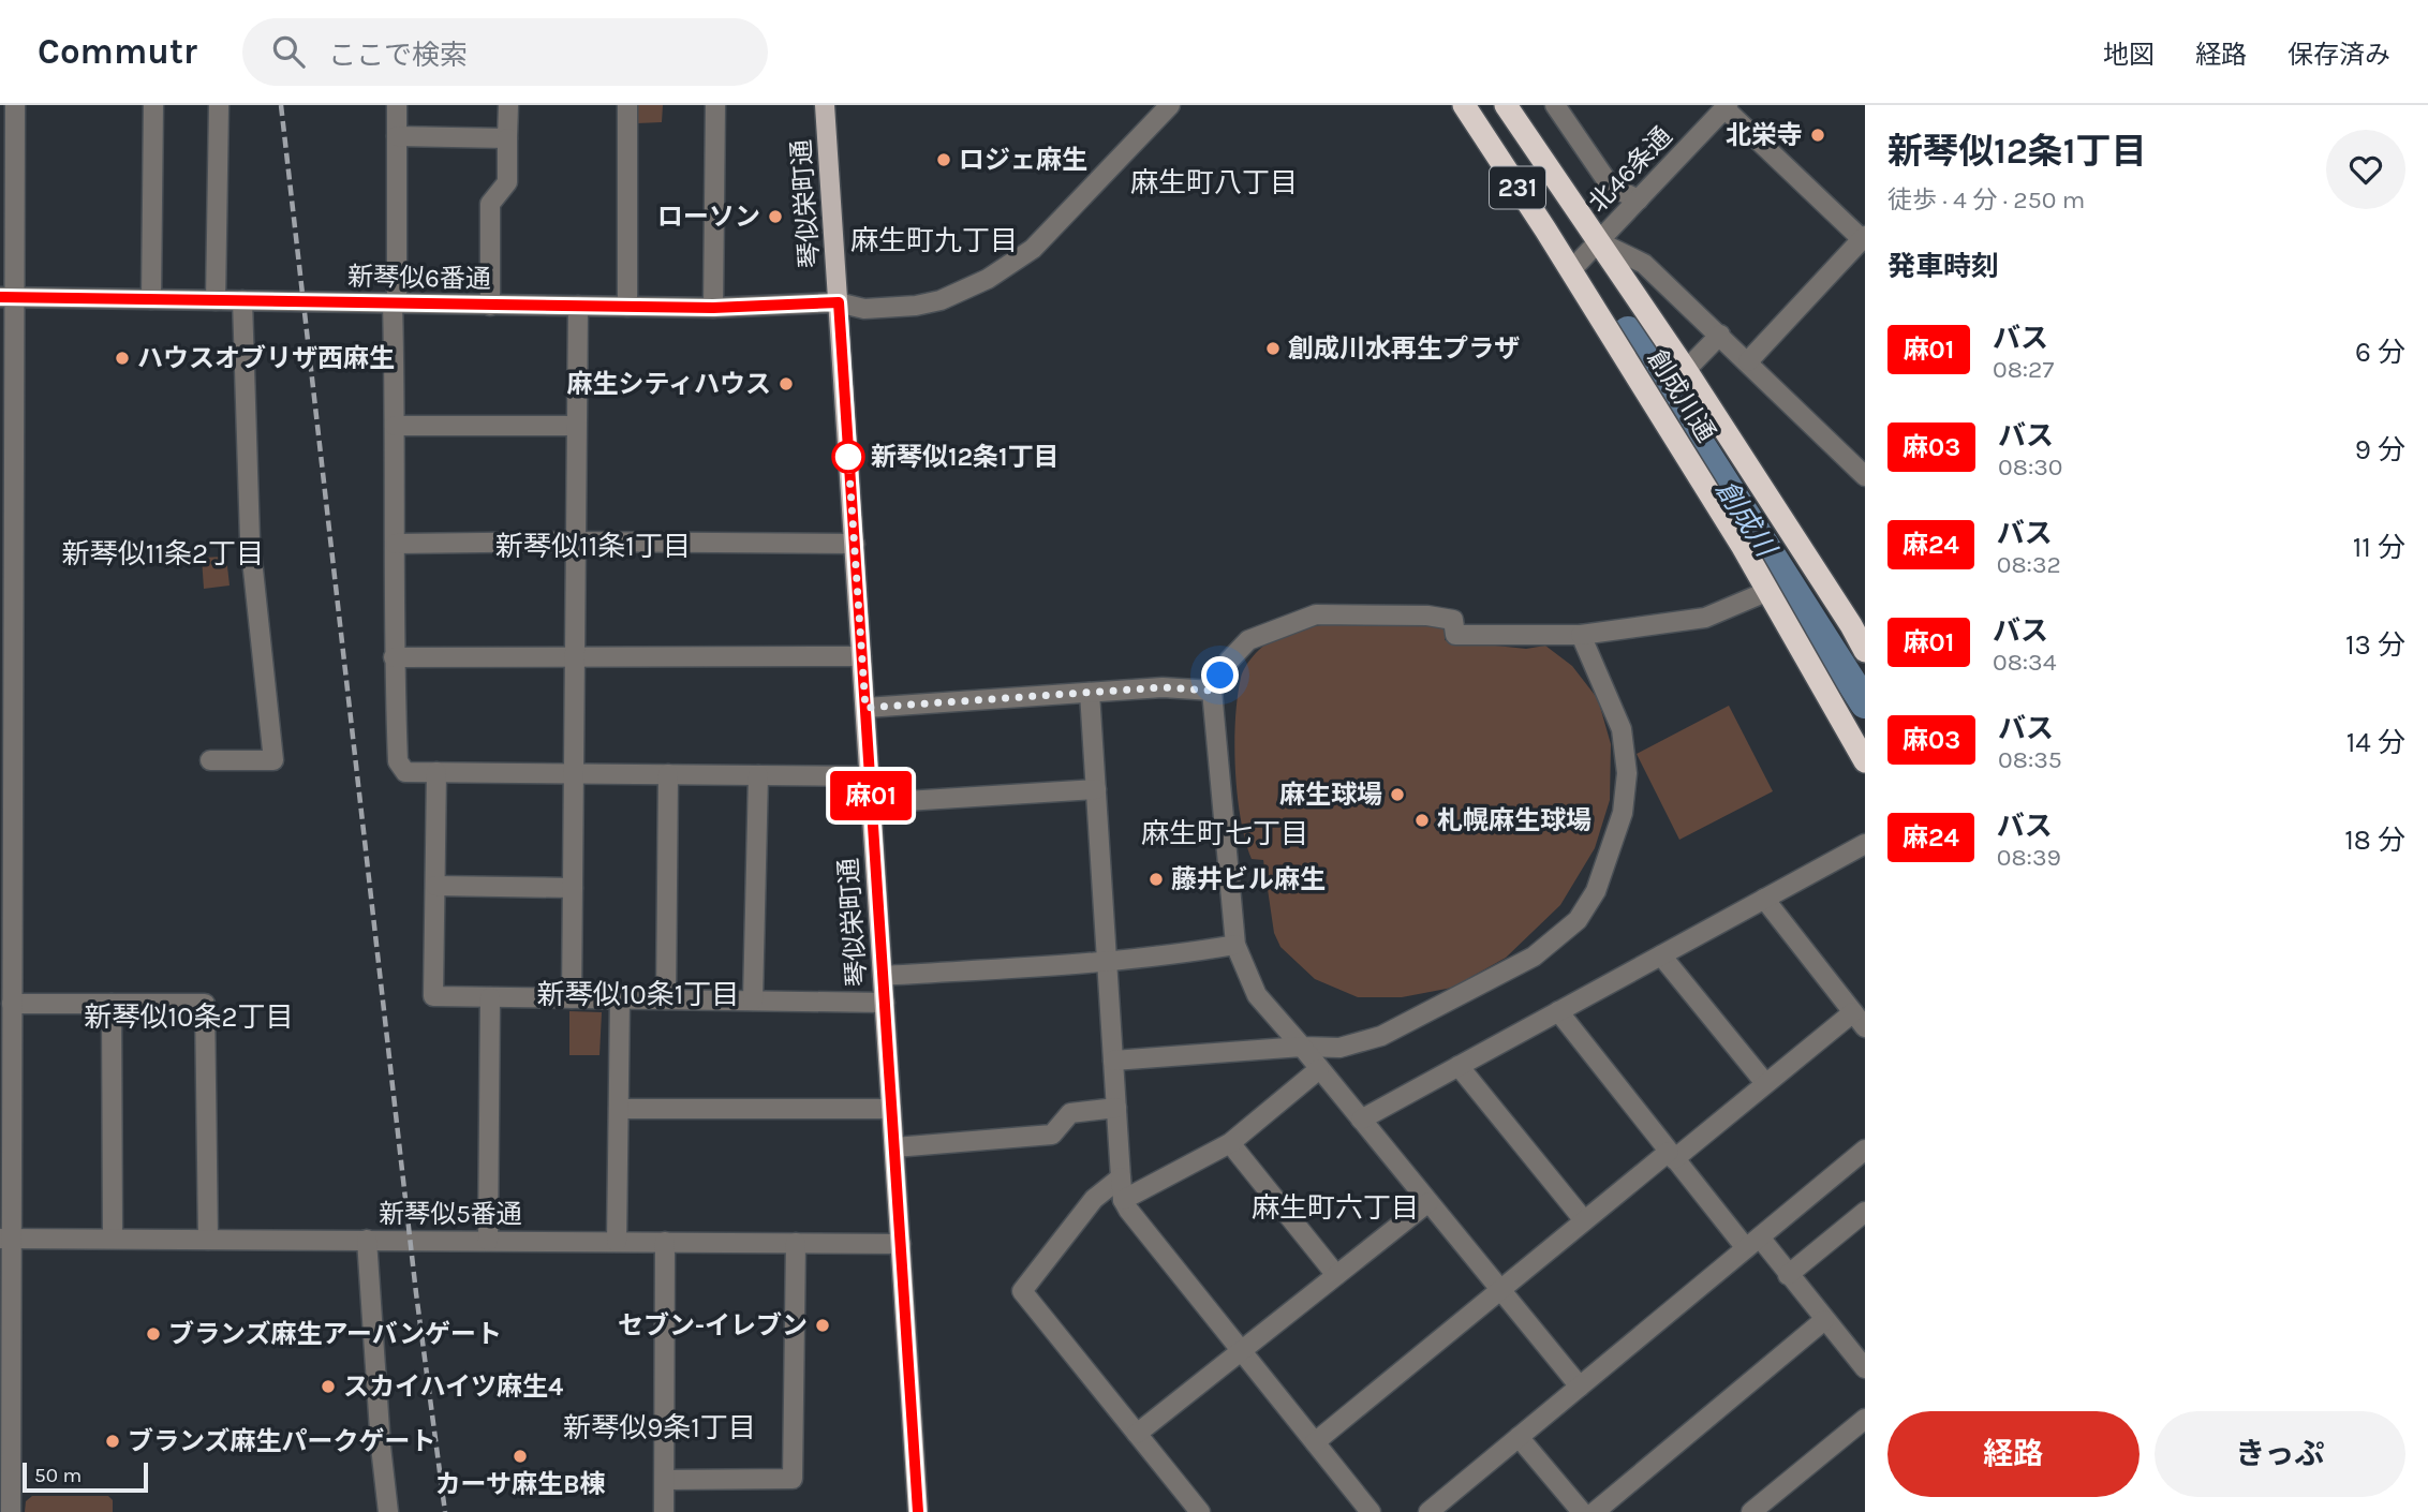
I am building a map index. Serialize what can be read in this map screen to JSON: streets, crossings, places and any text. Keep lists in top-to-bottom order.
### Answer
{
  "streets": {
    "highway": ["231", "創成川通"],
    "main road": ["琴似栄町通"],
    "street": ["北46条通", "新琴似6番通", "新琴似5番通"]
  },
  "crossings": [
    ["北46条通", "創成川通"],
    ["琴似栄町通", "新琴似6番通"],
    ["琴似栄町通", "新琴似5番通"]
  ],
  "districts": [
    "麻生町八丁目",
    "麻生町九丁目",
    "新琴似11条1丁目",
    "新琴似11条2丁目",
    "麻生町七丁目",
    "新琴似10条1丁目",
    "新琴似10条2丁目",
    "麻生町六丁目",
    "新琴似9条1丁目"
  ],
  "water": ["創成川"],
  "places": [
    "北栄寺",
    "ロジェ麻生",
    "ローソン",
    "創成川水再生プラザ",
    "ハウスオブリザ西麻生",
    "麻生シティハウス",
    "新琴似12条1丁目",
    "麻生球場",
    "札幌麻生球場",
    "藤井ビル麻生",
    "セブン-イレブン",
    "ブランズ麻生アーバンゲート",
    "スカイハイツ麻生4",
    "ブランズ麻生パークゲート",
    "カーサ麻生B棟"
  ],
  "lines": ["bus line 麻01"],
  "scale_bar": "50 m",
  "page": {
    "header": "Commutr",
    "search": "ここで検索",
    "nav": ["地図", "経路", "保存済み"],
    "on_map": "麻01",
    "heading": [
      ["新琴似12条1丁目", "徒歩 · 4 分 · 250 m"],
      "発車時刻"
    ],
    "list": [
      {
        "mark": "麻01",
        "name": "バス",
        "note": "08:27",
        "value": "6 分"
      },
      {
        "mark": "麻03",
        "name": "バス",
        "note": "08:30",
        "value": "9 分"
      },
      {
        "mark": "麻24",
        "name": "バス",
        "note": "08:32",
        "value": "11 分"
      },
      {
        "mark": "麻01",
        "name": "バス",
        "note": "08:34",
        "value": "13 分"
      },
      {
        "mark": "麻03",
        "name": "バス",
        "note": "08:35",
        "value": "14 分"
      },
      {
        "mark": "麻24",
        "name": "バス",
        "note": "08:39",
        "value": "18 分"
      }
    ],
    "buttons": ["経路", "きっぷ"],
    "scale": "50 m"
  }
}
